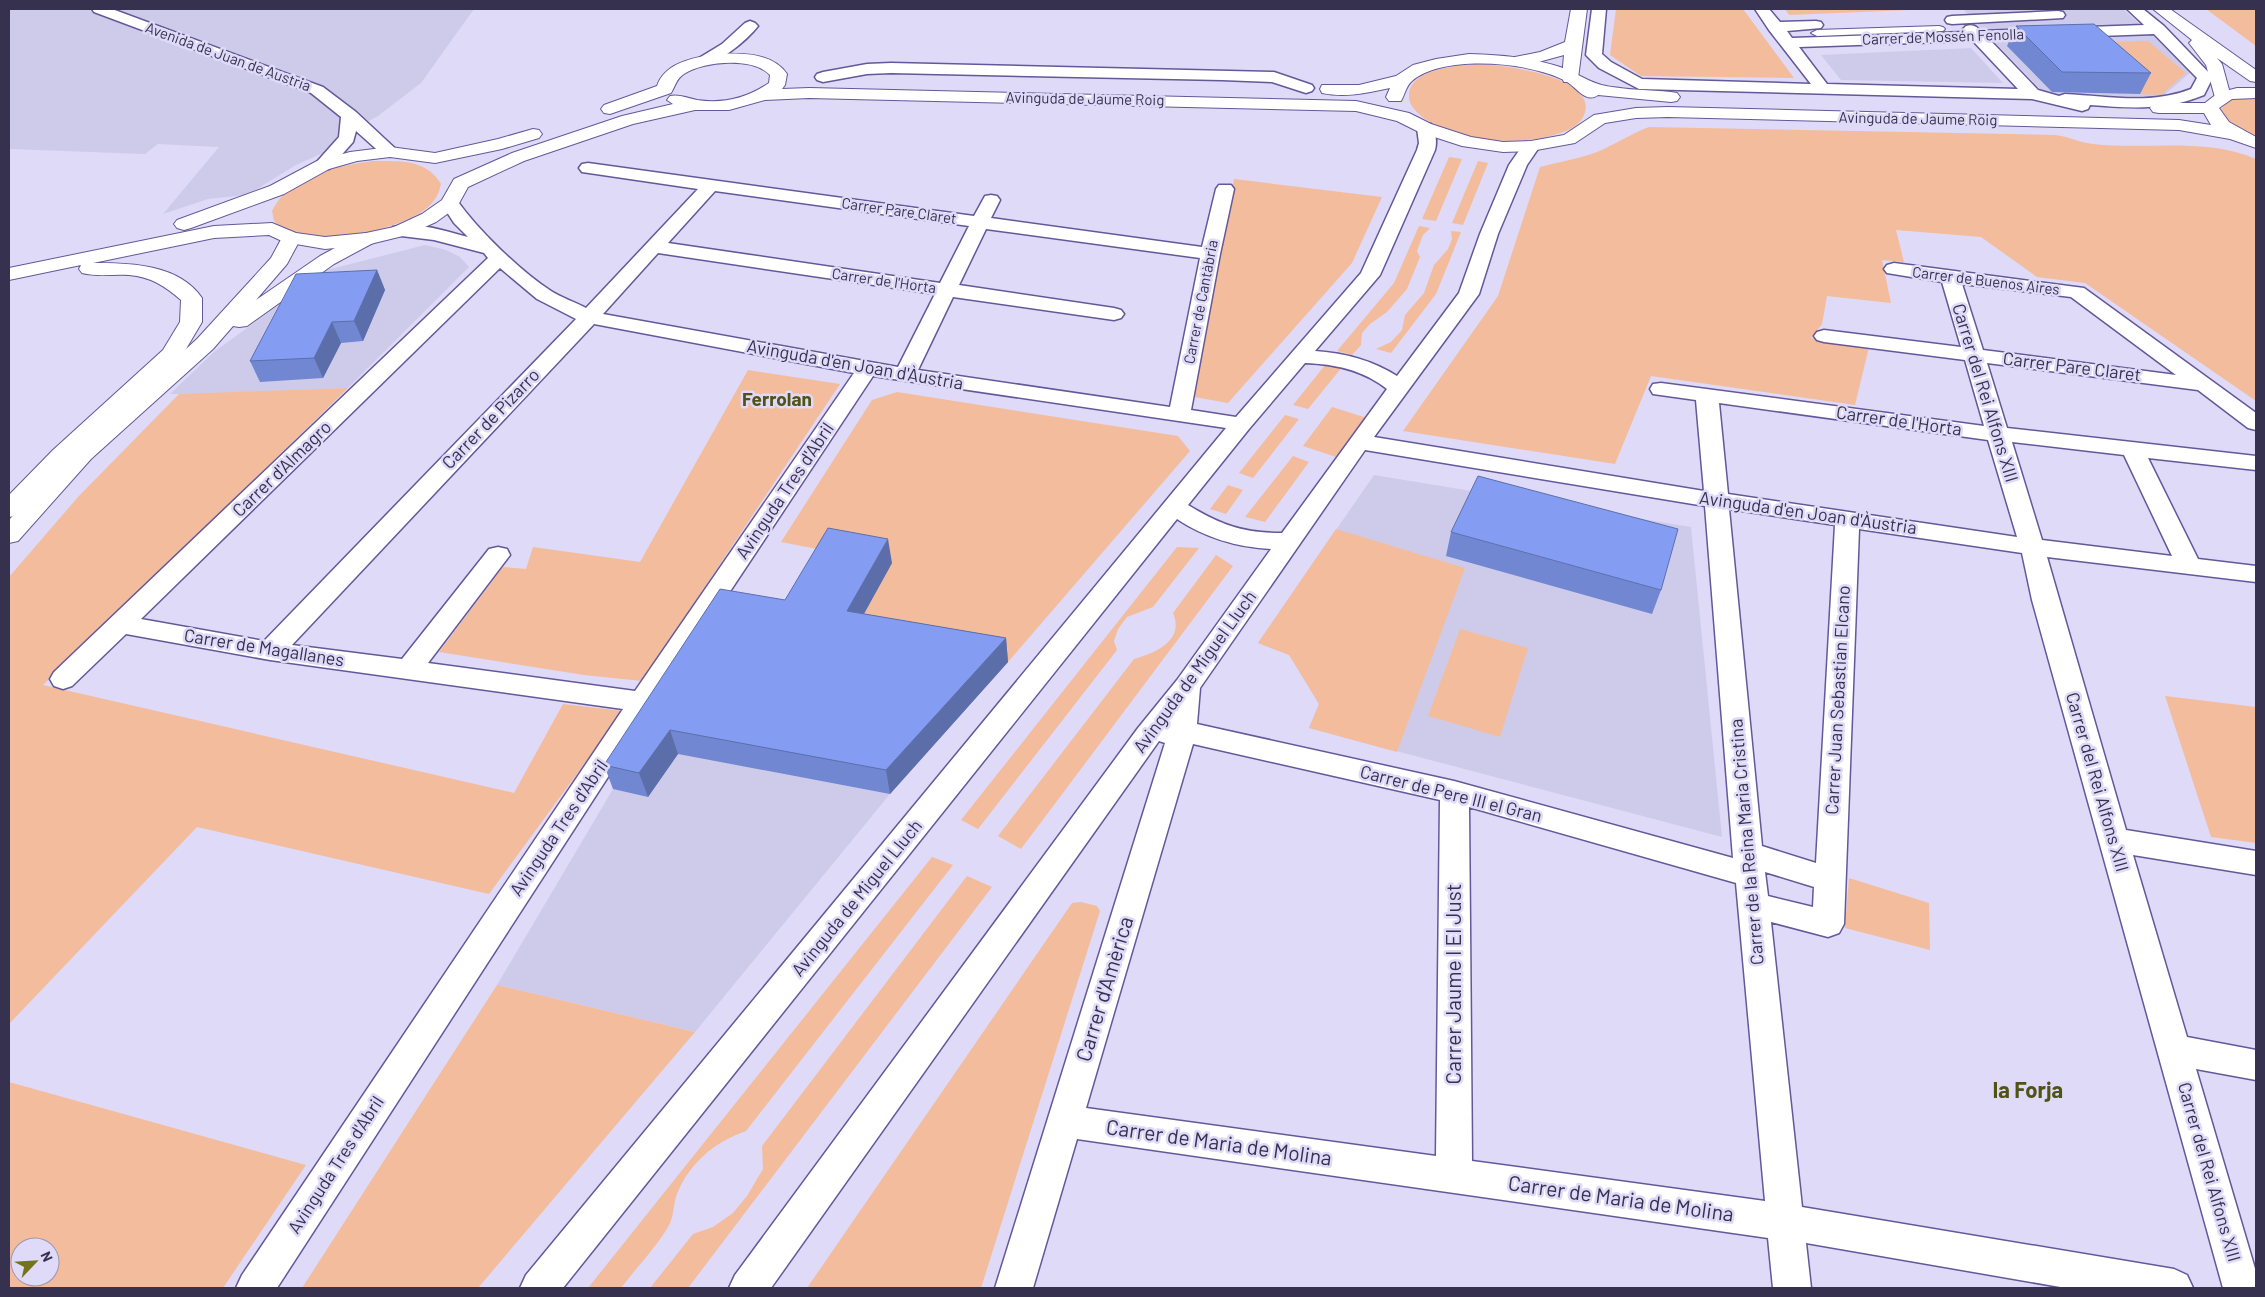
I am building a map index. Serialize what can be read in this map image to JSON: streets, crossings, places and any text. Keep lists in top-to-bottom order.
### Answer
{
  "streets": {
    "main road": ["Avinguda de Jaume Roig"],
    "street": [
      "Carrer de Mossén Fenolla",
      "Avenida de Juan de Austria",
      "Carrer Pare Claret",
      "Carrer de l'Horta",
      "Carrer de Buenos Aires",
      "Carrer de Cantàbria",
      "Avinguda d'en Joan d'Àustria",
      "Carrer del Rei Alfons XIII",
      "Carrer de Pizarro",
      "Carrer d'Almagro",
      "Avinguda Tres d'Abril",
      "Carrer de Magallanes",
      "Avinguda de Miguel Lluch",
      "Carrer Juan Sebastian Elcano",
      "Carrer de Pere III el Gran",
      "Carrer de la Reina Maria Cristina",
      "Carrer Jaume I El Just",
      "Carrer d'Amèrica",
      "Carrer de Maria de Molina"
    ]
  },
  "crossings": [
    ["Carrer de Mossén Fenolla", "Avinguda de Jaume Roig"],
    ["Avinguda de Jaume Roig", "Avinguda de Miguel Lluch"],
    ["Carrer Pare Claret", "Carrer de Cantàbria"],
    ["Carrer Pare Claret", "Carrer del Rei Alfons XIII"],
    ["Carrer Pare Claret", "Carrer de Pizarro"],
    ["Carrer de l'Horta", "Carrer del Rei Alfons XIII"],
    ["Carrer de l'Horta", "Carrer de Pizarro"],
    ["Carrer de l'Horta", "Carrer de la Reina Maria Cristina"],
    ["Carrer de Buenos Aires", "Carrer del Rei Alfons XIII"],
    ["Carrer de Cantàbria", "Avinguda d'en Joan d'Àustria"],
    ["Avinguda d'en Joan d'Àustria", "Carrer del Rei Alfons XIII"],
    ["Avinguda d'en Joan d'Àustria", "Carrer de Pizarro"],
    ["Avinguda d'en Joan d'Àustria", "Carrer d'Almagro"],
    ["Avinguda d'en Joan d'Àustria", "Avinguda Tres d'Abril"],
    ["Avinguda d'en Joan d'Àustria", "Avinguda de Miguel Lluch"],
    ["Avinguda d'en Joan d'Àustria", "Carrer Juan Sebastian Elcano"],
    ["Avinguda d'en Joan d'Àustria", "Carrer de la Reina Maria Cristina"],
    ["Carrer de Pizarro", "Carrer de Magallanes"],
    ["Carrer d'Almagro", "Carrer de Magallanes"],
    ["Avinguda Tres d'Abril", "Carrer de Magallanes"],
    ["Avinguda de Miguel Lluch", "Carrer de Pere III el Gran"],
    ["Avinguda de Miguel Lluch", "Carrer d'Amèrica"],
    ["Carrer Juan Sebastian Elcano", "Carrer de la Reina Maria Cristina"],
    ["Carrer de Pere III el Gran", "Carrer de la Reina Maria Cristina"],
    ["Carrer de Pere III el Gran", "Carrer Jaume I El Just"],
    ["Carrer de Pere III el Gran", "Carrer d'Amèrica"],
    ["Carrer de la Reina Maria Cristina", "Carrer de Maria de Molina"],
    ["Carrer Jaume I El Just", "Carrer de Maria de Molina"],
    ["Carrer d'Amèrica", "Carrer de Maria de Molina"]
  ],
  "districts": ["Ferrolan", "la Forja"],
  "north": "top right"
}
